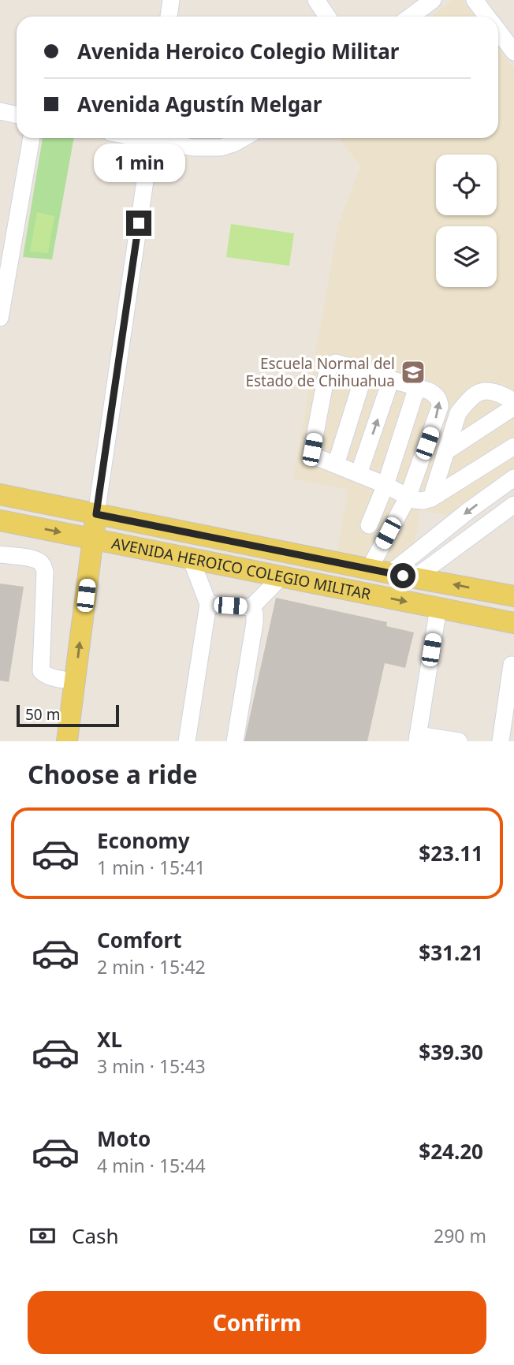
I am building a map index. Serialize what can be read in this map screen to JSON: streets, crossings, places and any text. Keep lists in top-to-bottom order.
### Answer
{
  "streets": {
    "main road": ["AVENIDA HEROICO COLEGIO MILITAR"]
  },
  "places": {
    "school or university": ["Escuela Normal del Estado de Chihuahua"]
  },
  "scale_bar": "50 m",
  "page": {
    "banner": ["Avenida Heroico Colegio Militar", "Avenida Agustín Melgar"],
    "bubble": "1 min",
    "scale": "50 m",
    "heading": "Choose a ride",
    "list": [
      {
        "name": "Economy",
        "note": "1 min · 15:41",
        "value": "$23.11"
      },
      {
        "name": "Comfort",
        "note": "2 min · 15:42",
        "value": "$31.21"
      },
      {
        "name": "XL",
        "note": "3 min · 15:43",
        "value": "$39.30"
      },
      {
        "name": "Moto",
        "note": "4 min · 15:44",
        "value": "$24.20"
      }
    ],
    "pay": ["Cash", "290 m"],
    "buttons": "Confirm"
  }
}
